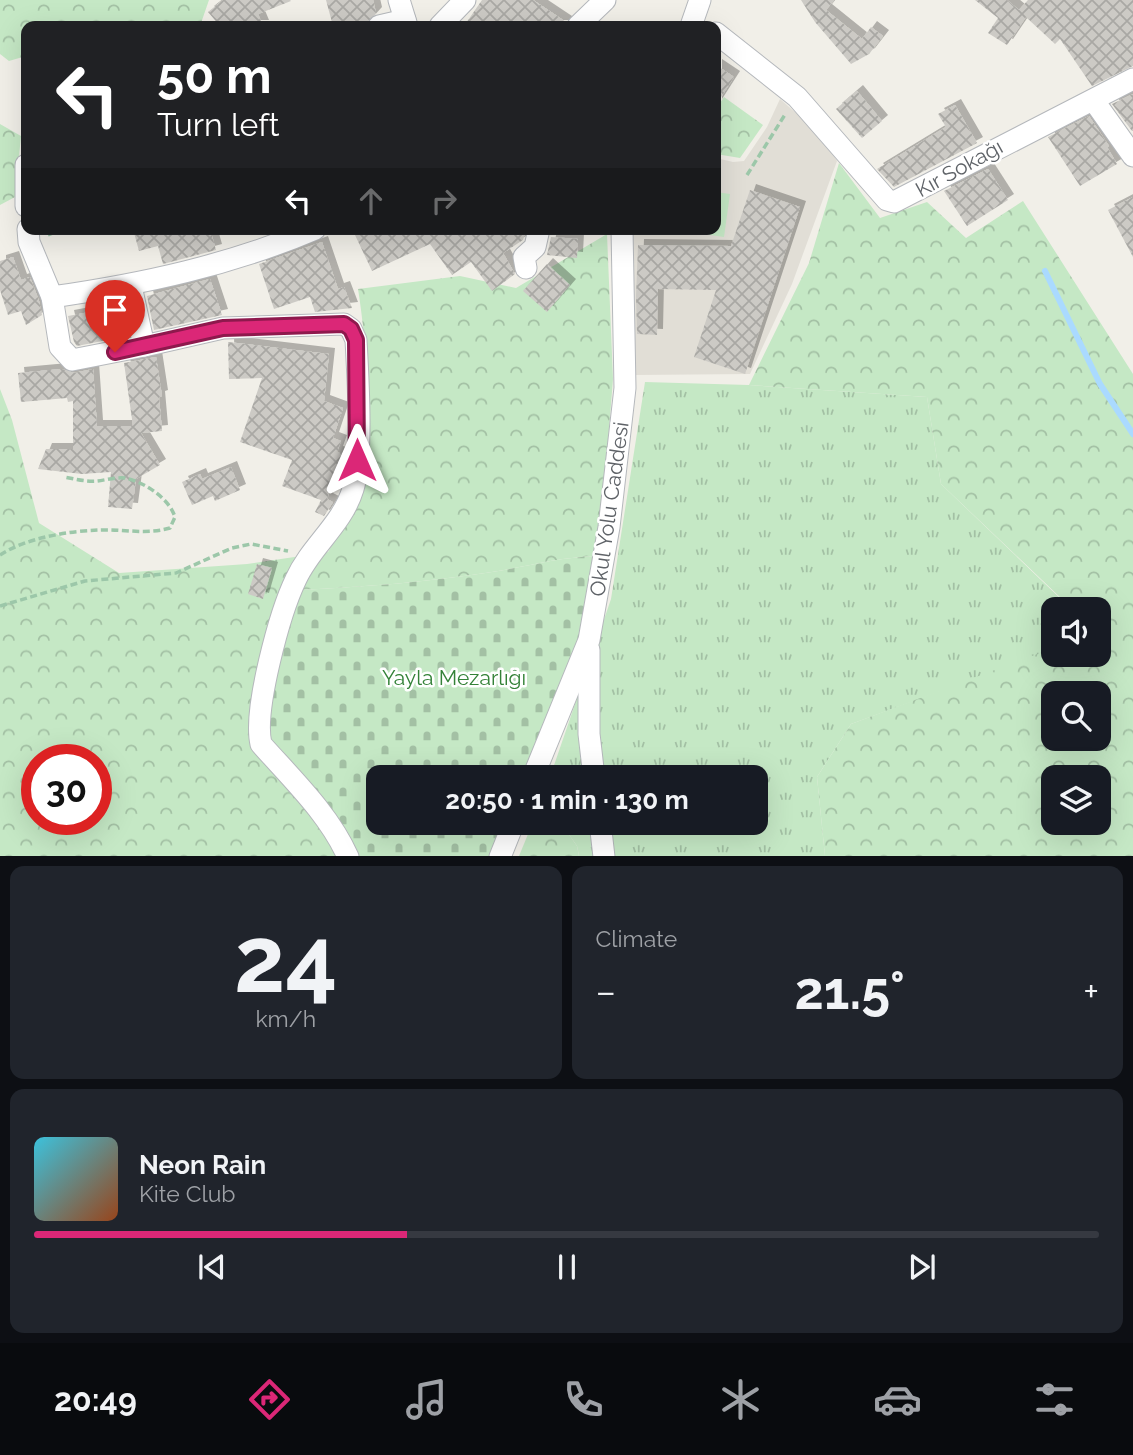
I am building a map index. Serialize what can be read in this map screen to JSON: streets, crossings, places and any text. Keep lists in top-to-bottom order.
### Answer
{
  "streets": {
    "street": ["Kır Sokağı", "Okul Yolu Caddesi"]
  },
  "parks": ["Yayla Mezarlığı"],
  "page": {
    "turn": ["50 m", "Turn left"],
    "limit": "30",
    "trip": "20:50 · 1 min · 130 m",
    "tile": [
      ["24", "km/h"],
      "Climate"
    ],
    "heat": ["−", "21.5°", "+"],
    "song": ["Neon Rain", "Kite Club"],
    "tabs": "20:49"
  }
}
